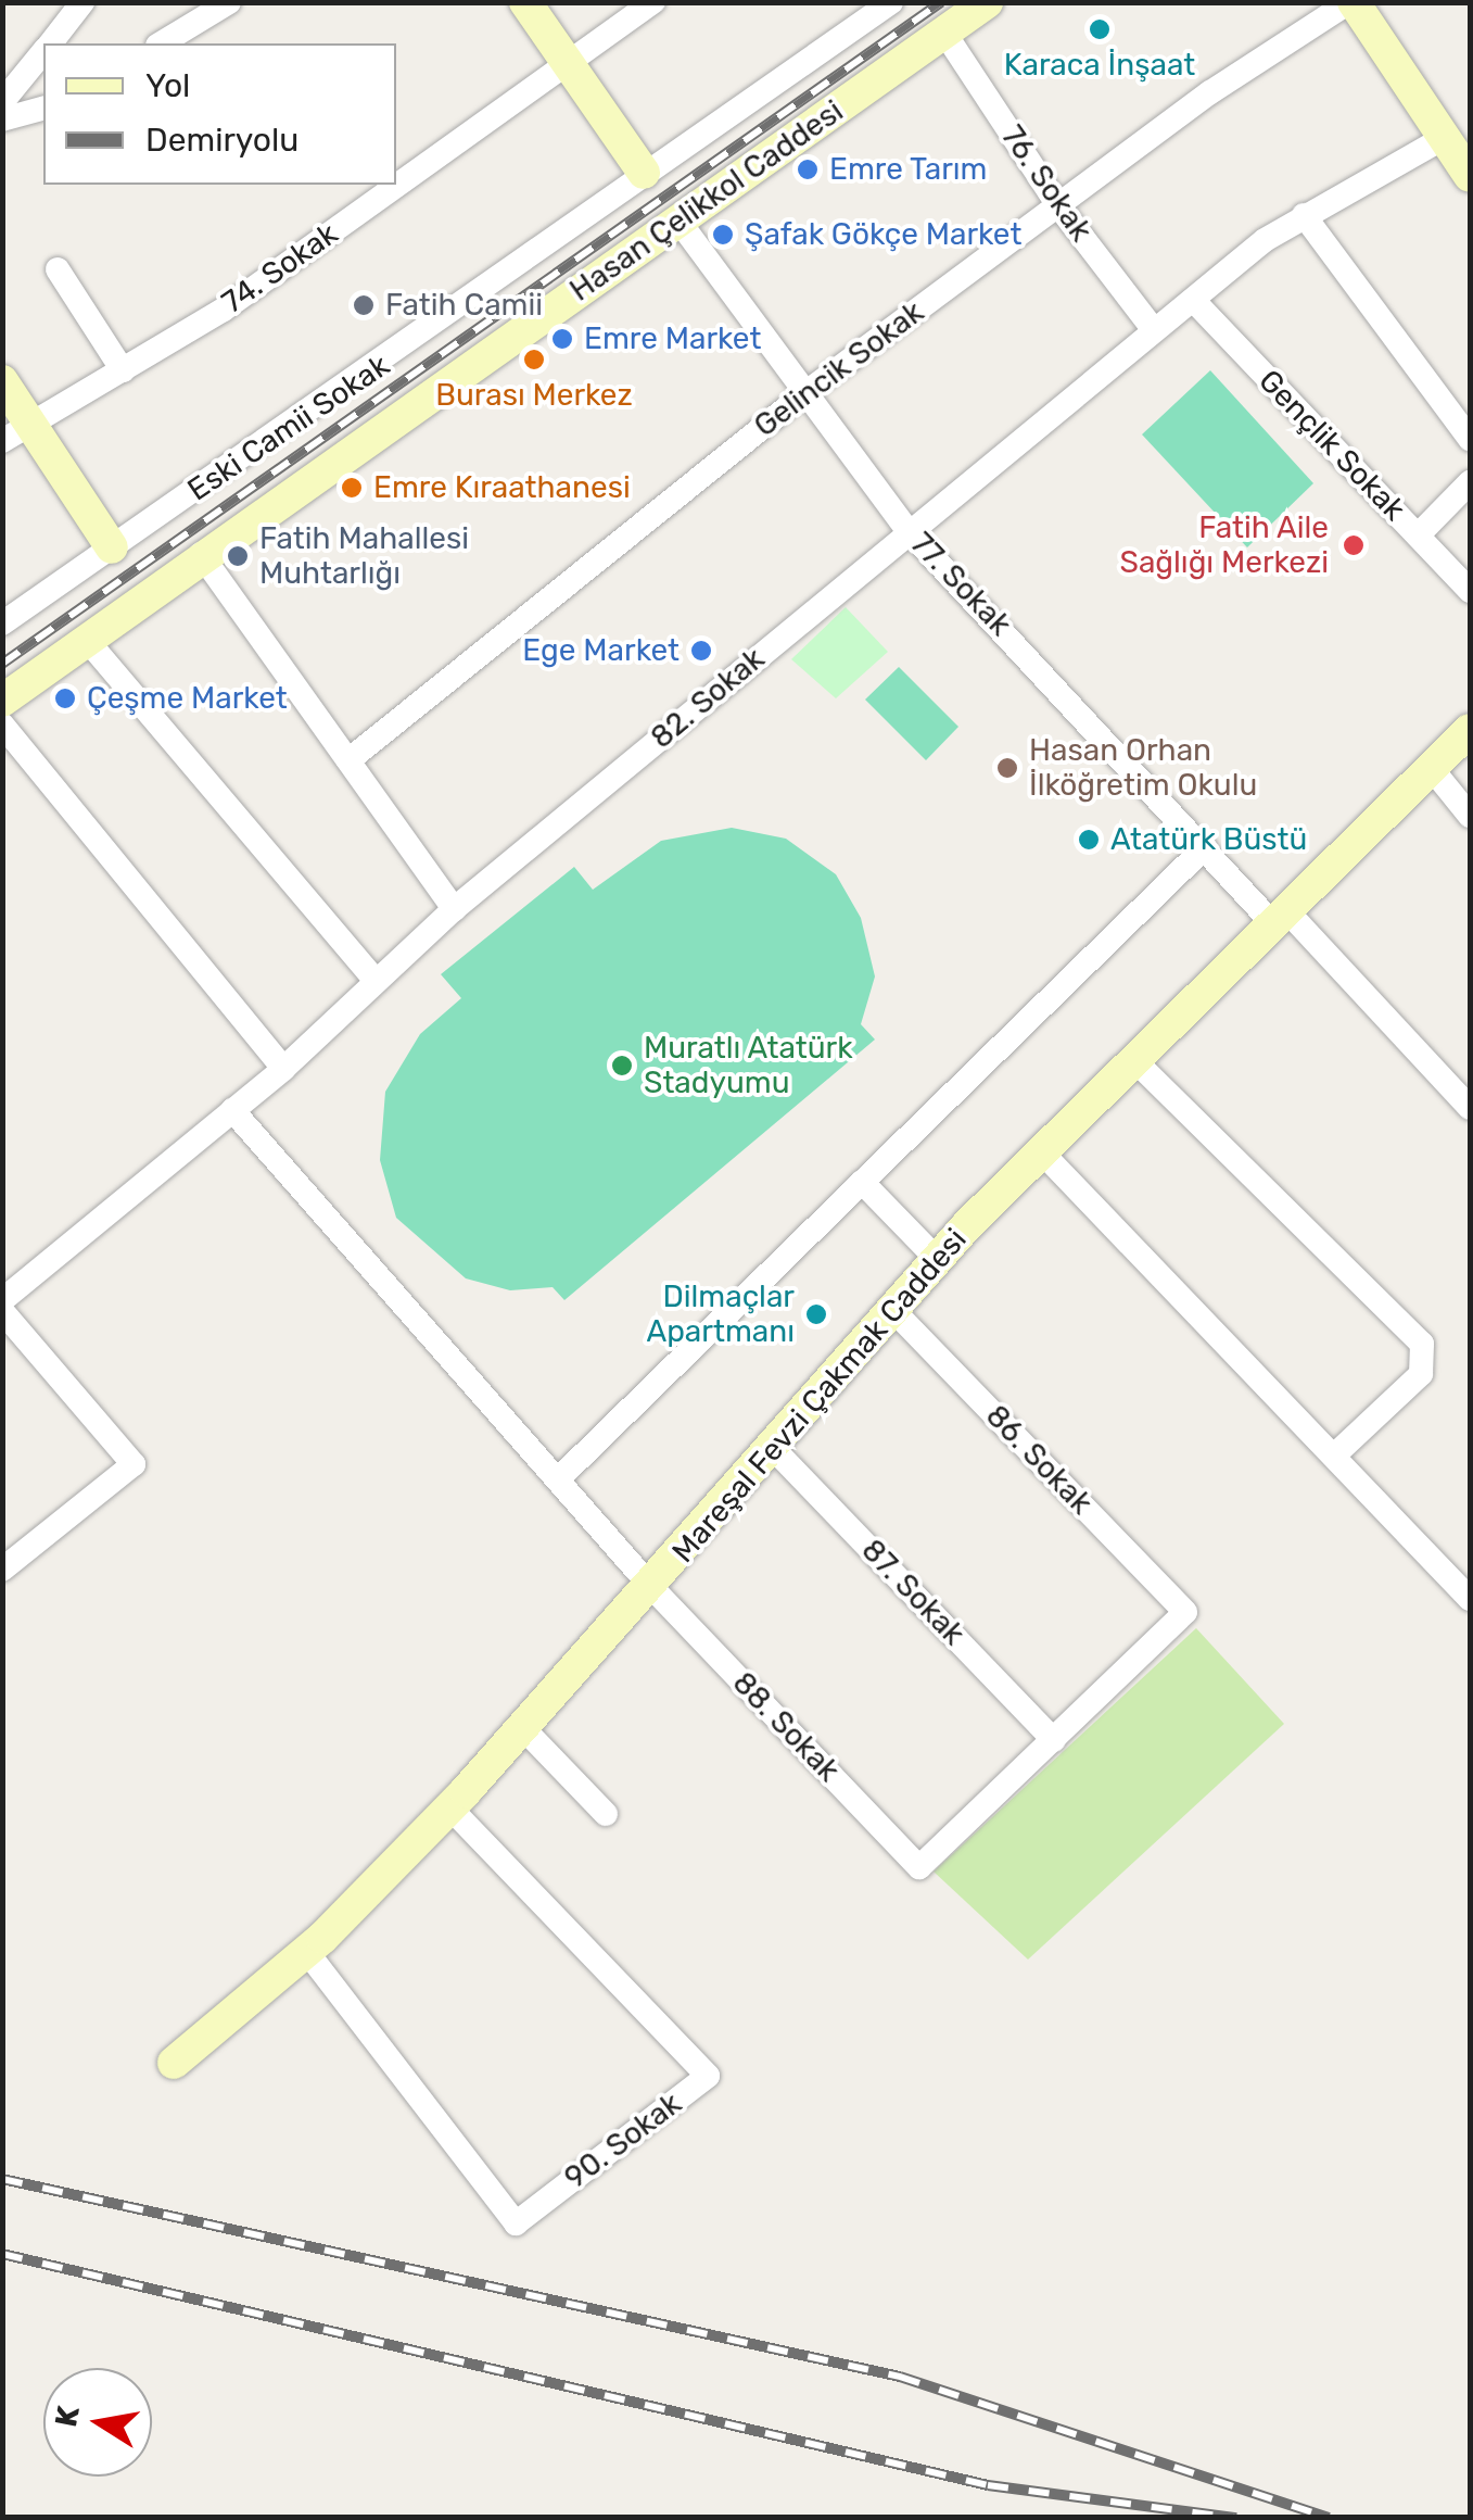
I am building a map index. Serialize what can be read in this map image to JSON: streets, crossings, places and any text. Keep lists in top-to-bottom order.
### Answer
{
  "streets": {
    "street": [
      "76. Sokak",
      "Hasan Çelikkol Caddesi",
      "74. Sokak",
      "Gelincik Sokak",
      "Eski Camii Sokak",
      "Gençlik Sokak",
      "77. Sokak",
      "82. Sokak",
      "Mareşal Fevzi Çakmak Caddesi",
      "86. Sokak",
      "87. Sokak",
      "88. Sokak",
      "90. Sokak"
    ]
  },
  "crossings": [
    ["76. Sokak", "Hasan Çelikkol Caddesi"],
    ["76. Sokak", "Gelincik Sokak"],
    ["76. Sokak", "82. Sokak"],
    ["Hasan Çelikkol Caddesi", "77. Sokak"],
    ["Gelincik Sokak", "77. Sokak"],
    ["Gençlik Sokak", "82. Sokak"],
    ["77. Sokak", "82. Sokak"],
    ["77. Sokak", "Mareşal Fevzi Çakmak Caddesi"],
    ["82. Sokak", "88. Sokak"],
    ["Mareşal Fevzi Çakmak Caddesi", "86. Sokak"],
    ["Mareşal Fevzi Çakmak Caddesi", "87. Sokak"],
    ["Mareşal Fevzi Çakmak Caddesi", "88. Sokak"],
    ["Mareşal Fevzi Çakmak Caddesi", "90. Sokak"],
    ["86. Sokak", "87. Sokak"],
    ["86. Sokak", "88. Sokak"],
    ["87. Sokak", "88. Sokak"]
  ],
  "places": [
    "Karaca İnşaat",
    "Emre Tarım",
    "Şafak Gökçe Market",
    "Fatih Camii",
    "Emre Market",
    "Burası Merkez",
    "Emre Kıraathanesi",
    "Fatih Aile Sağlığı Merkezi",
    "Fatih Mahallesi Muhtarlığı",
    "Ege Market",
    "Çeşme Market",
    "Hasan Orhan İlköğretim Okulu",
    "Atatürk Büstü",
    "Muratlı Atatürk Stadyumu",
    "Dilmaçlar Apartmanı"
  ],
  "legend": ["Yol", "Demiryolu"],
  "north": "left"
}
